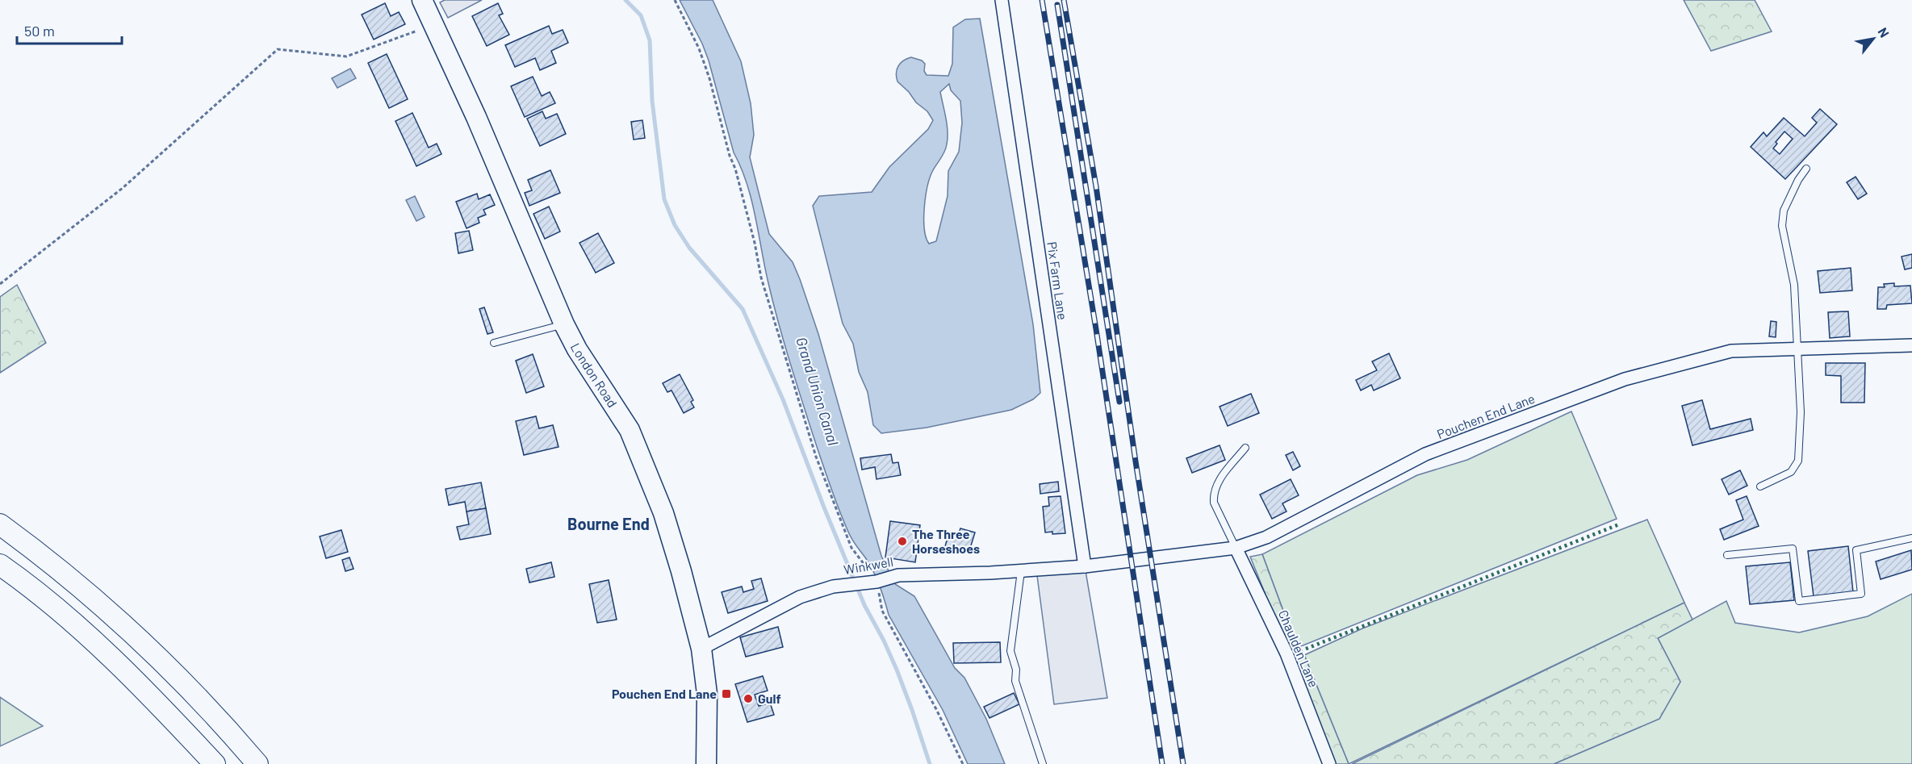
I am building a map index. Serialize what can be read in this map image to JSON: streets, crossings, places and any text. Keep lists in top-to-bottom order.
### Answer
{
  "streets": {
    "main road": ["London Road"],
    "street": [
      "Pix Farm Lane",
      "Pouchen End Lane",
      "Winkwell",
      "Chaulden Lane"
    ]
  },
  "crossings": [
    ["Pix Farm Lane", "Pouchen End Lane"],
    ["Pix Farm Lane", "Winkwell"],
    ["London Road", "Winkwell"],
    ["Pouchen End Lane", "Winkwell"],
    ["Pouchen End Lane", "Chaulden Lane"]
  ],
  "districts": ["Bourne End"],
  "water": ["Grand Union Canal"],
  "places": {
    "other": ["The Three Horseshoes", "Gulf"],
    "transit": ["Pouchen End Lane"]
  },
  "scale_bar": "50 m",
  "north": "top right"
}
